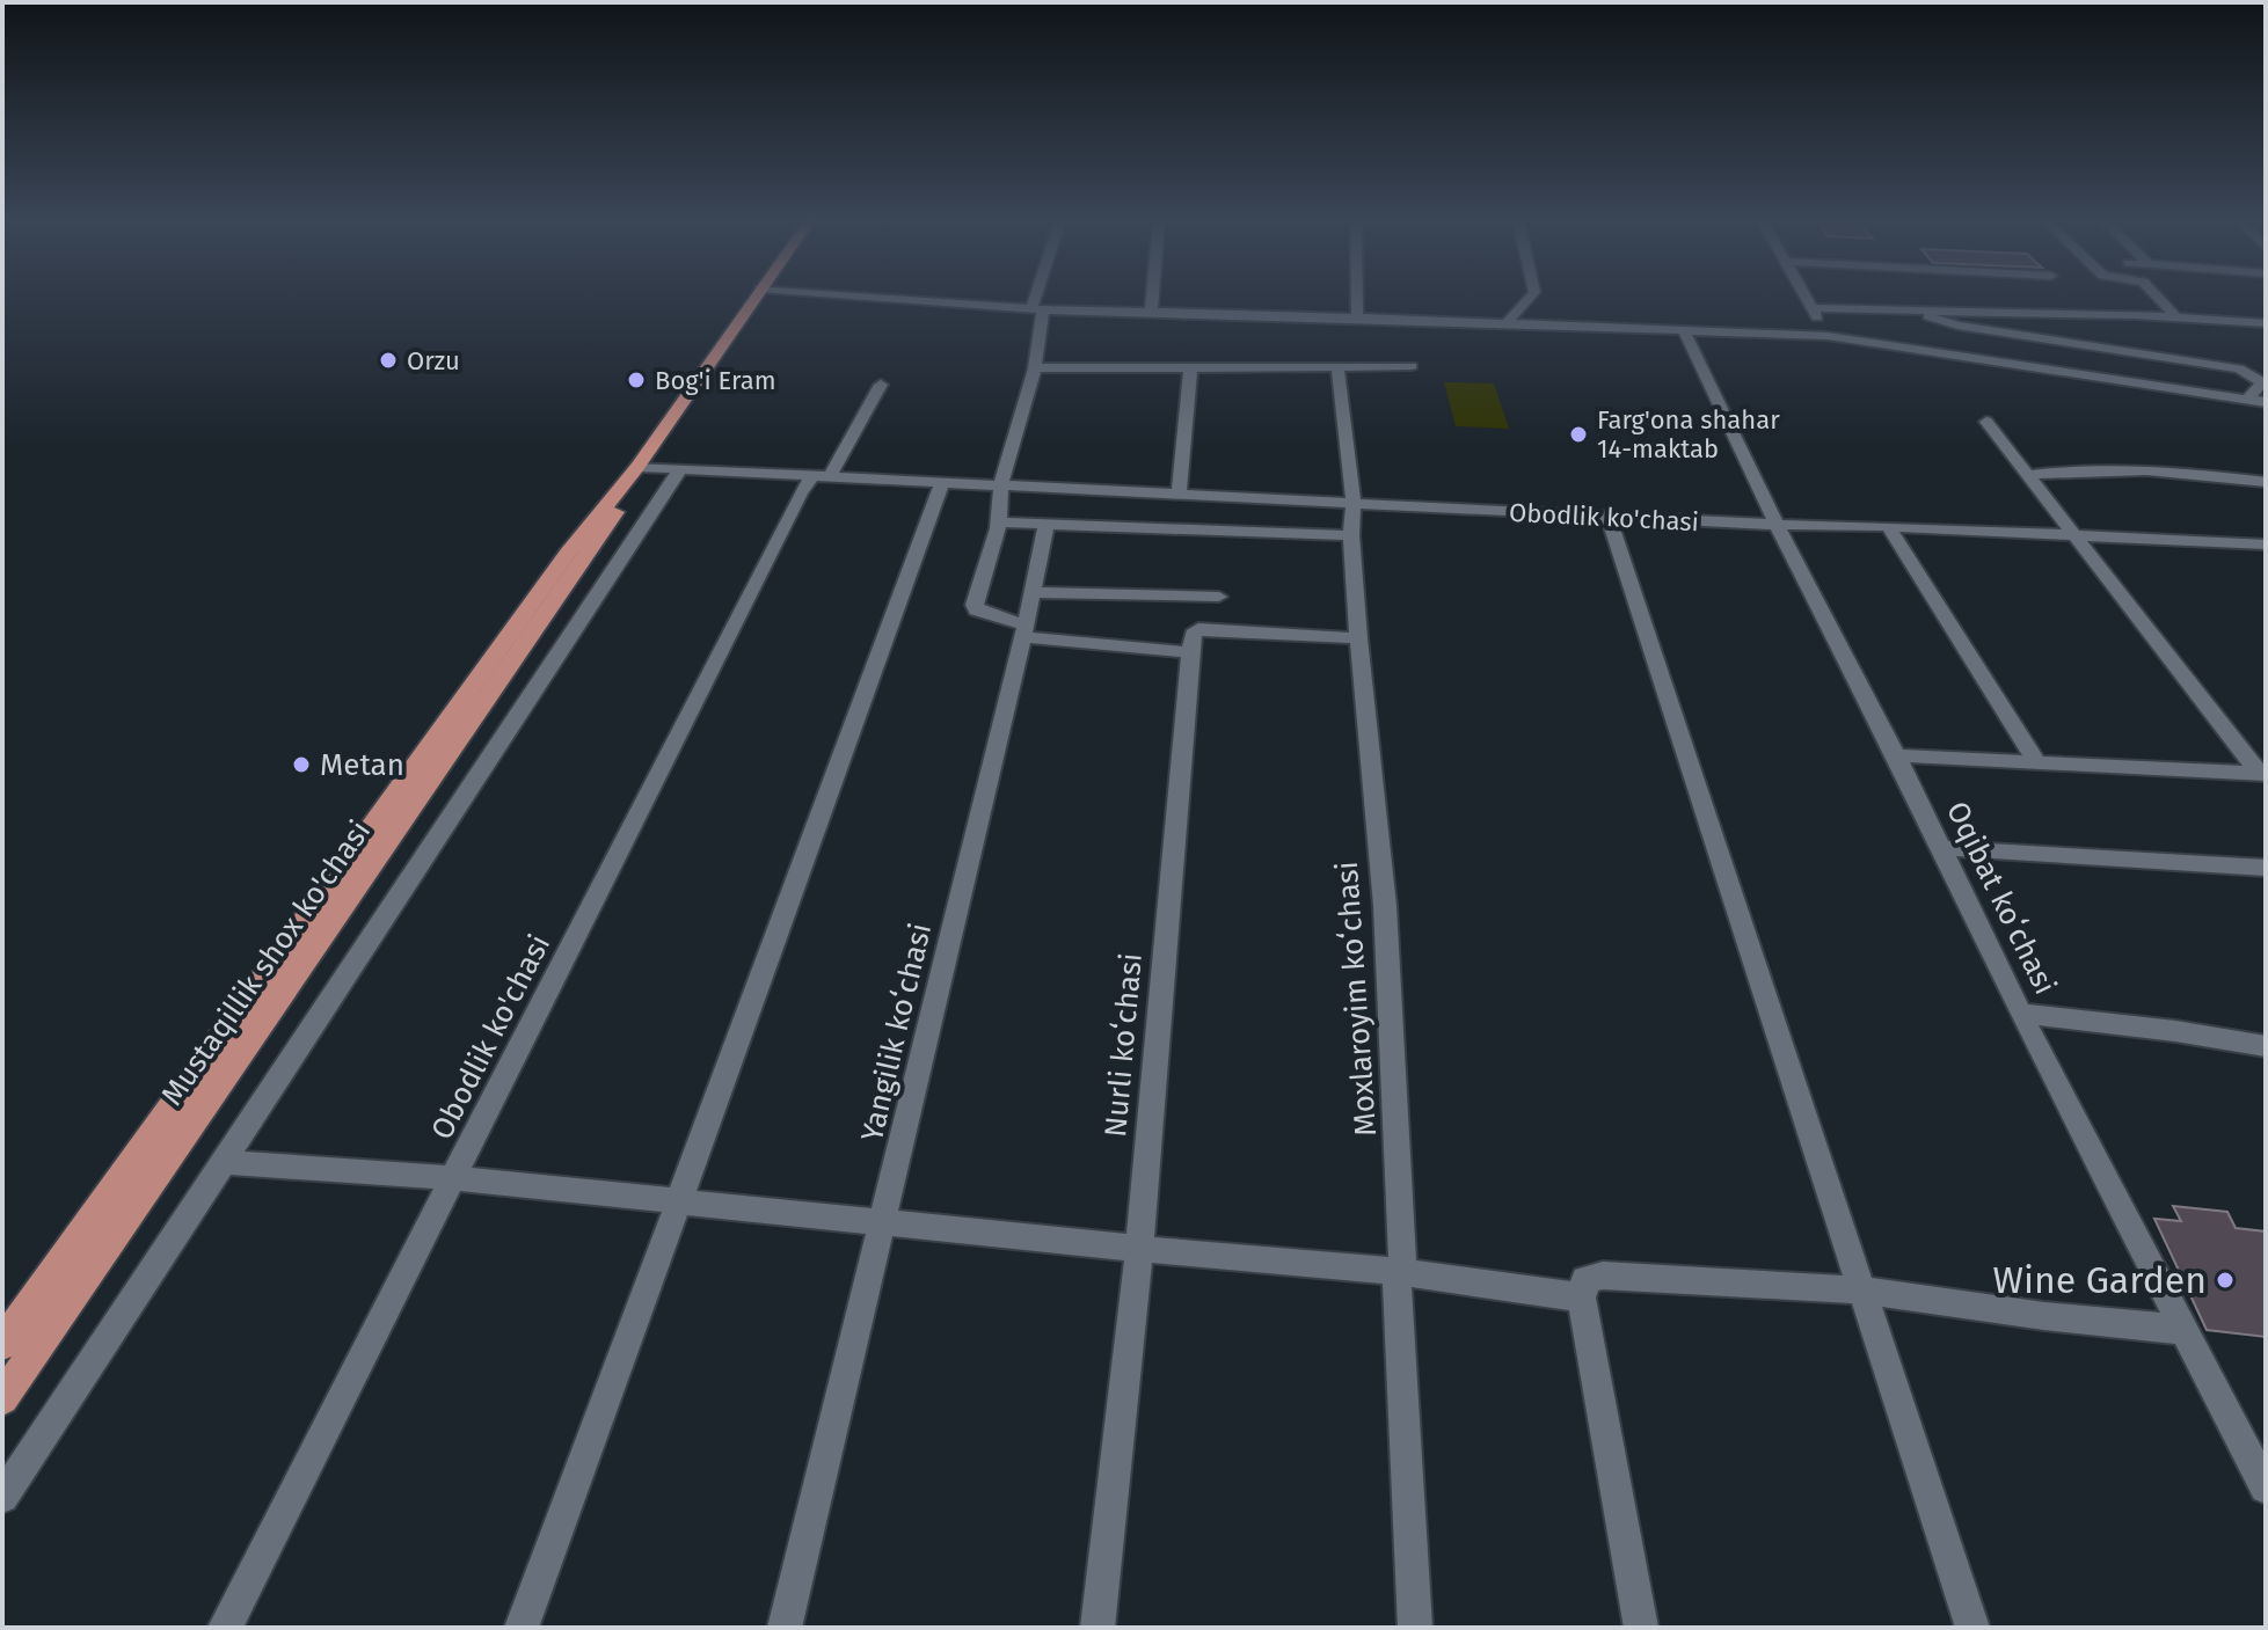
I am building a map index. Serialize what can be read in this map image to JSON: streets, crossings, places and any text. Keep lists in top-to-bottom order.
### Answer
{
  "streets": {
    "main road": ["Mustaqillik shox ko'chasi"],
    "street": [
      "Obodlik ko'chasi",
      "Oqibat koʻchasi",
      "Moxlaroyim koʻchasi",
      "Yangilik koʻchasi",
      "Nurli koʻchasi"
    ]
  },
  "crossings": [
    ["Obodlik ko'chasi", "Oqibat koʻchasi"],
    ["Obodlik ko'chasi", "Mustaqillik shox ko'chasi"],
    ["Obodlik ko'chasi", "Moxlaroyim koʻchasi"]
  ],
  "places": [
    "Orzu",
    "Bog'i Eram",
    "Farg'ona shahar 14-maktab",
    "Metan",
    "Wine Garden"
  ]
}
